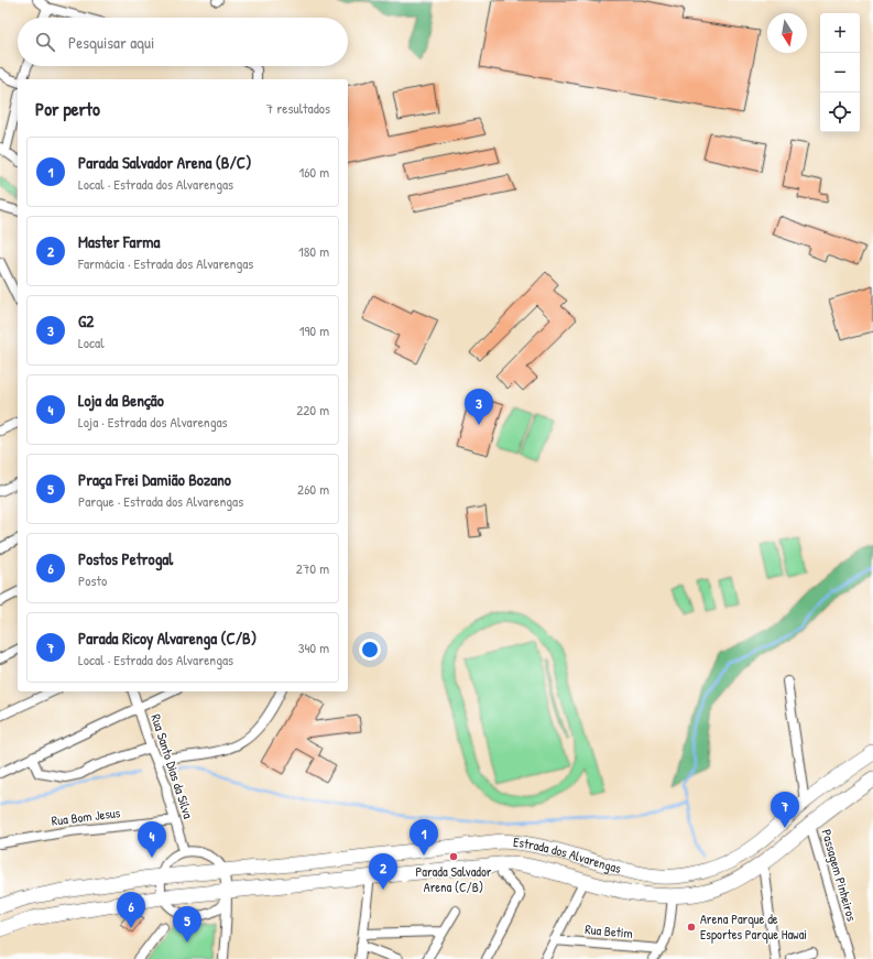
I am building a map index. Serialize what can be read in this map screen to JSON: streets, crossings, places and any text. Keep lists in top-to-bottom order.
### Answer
{
  "streets": {
    "main road": ["Estrada dos Alvarengas"],
    "street": [
      "Rua Santo Dias da Silva",
      "Rua Bom Jesus",
      "Passagem Pinheiros",
      "Rua Betim"
    ]
  },
  "crossings": [
    ["Rua Santo Dias da Silva", "Rua Bom Jesus"],
    ["Estrada dos Alvarengas", "Passagem Pinheiros"]
  ],
  "places": ["Parada Salvador Arena (C/B)", "Arena Parque de Esportes Parque Hawai"],
  "north": "bottom",
  "page": {
    "map_buttons": ["+", "−"],
    "search": "Pesquisar aqui",
    "heading": ["Por perto", "7 resultados"],
    "list": [
      {
        "mark": "1",
        "name": "Parada Salvador Arena (B/C)",
        "note": "Local · Estrada dos Alvarengas",
        "value": "160 m"
      },
      {
        "mark": "2",
        "name": "Master Farma",
        "note": "Farmácia · Estrada dos Alvarengas",
        "value": "180 m"
      },
      {
        "mark": "3",
        "name": "G2",
        "note": "Local",
        "value": "190 m"
      },
      {
        "mark": "4",
        "name": "Loja da Benção",
        "note": "Loja · Estrada dos Alvarengas",
        "value": "220 m"
      },
      {
        "mark": "5",
        "name": "Praça Frei Damião Bozano",
        "note": "Parque · Estrada dos Alvarengas",
        "value": "260 m"
      },
      {
        "mark": "6",
        "name": "Postos Petrogal",
        "note": "Posto",
        "value": "270 m"
      },
      {
        "mark": "7",
        "name": "Parada Ricoy Alvarenga (C/B)",
        "note": "Local · Estrada dos Alvarengas",
        "value": "340 m"
      }
    ],
    "pins": [
      "3",
      "7",
      "1",
      "4",
      "2",
      "6",
      "5"
    ]
  }
}
